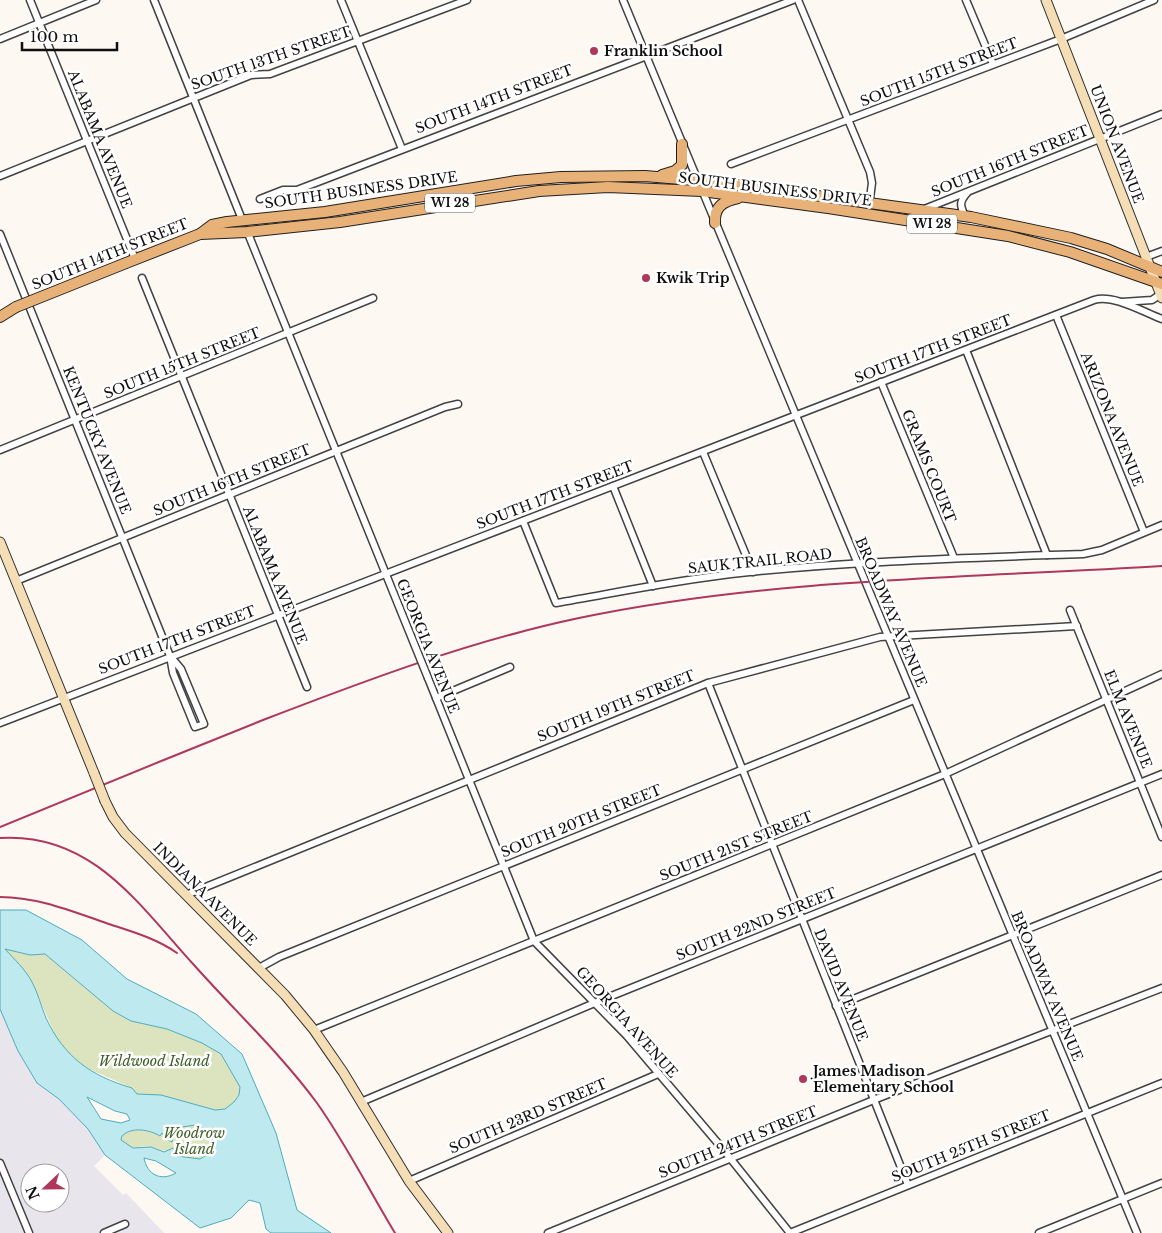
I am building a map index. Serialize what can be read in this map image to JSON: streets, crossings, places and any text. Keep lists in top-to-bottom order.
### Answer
{
  "streets": {
    "main road": [
      "SOUTH 14TH STREET",
      "UNION AVENUE",
      "SOUTH BUSINESS DRIVE",
      "WI 28",
      "INDIANA AVENUE"
    ],
    "street": [
      "SOUTH 13TH STREET",
      "SOUTH 15TH STREET",
      "ALABAMA AVENUE",
      "SOUTH 16TH STREET",
      "SOUTH 17TH STREET",
      "ARIZONA AVENUE",
      "KENTUCKY AVENUE",
      "GRAMS COURT",
      "SAUK TRAIL ROAD",
      "BROADWAY AVENUE",
      "GEORGIA AVENUE",
      "SOUTH 19TH STREET",
      "ELM AVENUE",
      "SOUTH 20TH STREET",
      "SOUTH 21ST STREET",
      "SOUTH 22ND STREET",
      "DAVID AVENUE",
      "SOUTH 23RD STREET",
      "SOUTH 24TH STREET",
      "SOUTH 25TH STREET"
    ]
  },
  "crossings": [
    ["SOUTH 13TH STREET", "ALABAMA AVENUE"],
    ["SOUTH 13TH STREET", "GEORGIA AVENUE"],
    ["SOUTH 15TH STREET", "ALABAMA AVENUE"],
    ["SOUTH 15TH STREET", "UNION AVENUE"],
    ["SOUTH 15TH STREET", "KENTUCKY AVENUE"],
    ["SOUTH 15TH STREET", "GEORGIA AVENUE"],
    ["SOUTH 14TH STREET", "ALABAMA AVENUE"],
    ["SOUTH 14TH STREET", "SOUTH BUSINESS DRIVE"],
    ["SOUTH 14TH STREET", "BROADWAY AVENUE"],
    ["SOUTH 14TH STREET", "GEORGIA AVENUE"],
    ["ALABAMA AVENUE", "SOUTH 16TH STREET"],
    ["ALABAMA AVENUE", "SOUTH 17TH STREET"],
    ["UNION AVENUE", "SOUTH 16TH STREET"],
    ["UNION AVENUE", "SOUTH BUSINESS DRIVE"],
    ["UNION AVENUE", "SOUTH 17TH STREET"],
    ["SOUTH 16TH STREET", "SOUTH BUSINESS DRIVE"],
    ["SOUTH 16TH STREET", "KENTUCKY AVENUE"],
    ["SOUTH 16TH STREET", "GEORGIA AVENUE"],
    ["SOUTH 16TH STREET", "INDIANA AVENUE"],
    ["SOUTH BUSINESS DRIVE", "SOUTH 17TH STREET"],
    ["SOUTH BUSINESS DRIVE", "BROADWAY AVENUE"],
    ["SOUTH BUSINESS DRIVE", "GEORGIA AVENUE"],
    ["SOUTH 17TH STREET", "ARIZONA AVENUE"],
    ["SOUTH 17TH STREET", "KENTUCKY AVENUE"],
    ["SOUTH 17TH STREET", "GRAMS COURT"],
    ["SOUTH 17TH STREET", "SAUK TRAIL ROAD"],
    ["SOUTH 17TH STREET", "BROADWAY AVENUE"],
    ["SOUTH 17TH STREET", "GEORGIA AVENUE"],
    ["SOUTH 17TH STREET", "INDIANA AVENUE"],
    ["ARIZONA AVENUE", "SAUK TRAIL ROAD"],
    ["GRAMS COURT", "SAUK TRAIL ROAD"],
    ["SAUK TRAIL ROAD", "BROADWAY AVENUE"],
    ["BROADWAY AVENUE", "SOUTH 19TH STREET"],
    ["BROADWAY AVENUE", "SOUTH 20TH STREET"],
    ["BROADWAY AVENUE", "SOUTH 21ST STREET"],
    ["BROADWAY AVENUE", "SOUTH 22ND STREET"],
    ["BROADWAY AVENUE", "SOUTH 24TH STREET"],
    ["BROADWAY AVENUE", "SOUTH 25TH STREET"],
    ["GEORGIA AVENUE", "SOUTH 19TH STREET"],
    ["GEORGIA AVENUE", "SOUTH 20TH STREET"],
    ["GEORGIA AVENUE", "SOUTH 21ST STREET"],
    ["GEORGIA AVENUE", "SOUTH 22ND STREET"],
    ["GEORGIA AVENUE", "SOUTH 23RD STREET"],
    ["GEORGIA AVENUE", "SOUTH 24TH STREET"],
    ["GEORGIA AVENUE", "SOUTH 25TH STREET"],
    ["SOUTH 19TH STREET", "ELM AVENUE"],
    ["SOUTH 19TH STREET", "INDIANA AVENUE"],
    ["SOUTH 19TH STREET", "DAVID AVENUE"],
    ["ELM AVENUE", "SOUTH 21ST STREET"],
    ["ELM AVENUE", "SOUTH 22ND STREET"],
    ["SOUTH 20TH STREET", "INDIANA AVENUE"],
    ["SOUTH 20TH STREET", "DAVID AVENUE"],
    ["SOUTH 21ST STREET", "INDIANA AVENUE"],
    ["SOUTH 21ST STREET", "DAVID AVENUE"],
    ["INDIANA AVENUE", "SOUTH 22ND STREET"],
    ["INDIANA AVENUE", "SOUTH 23RD STREET"],
    ["SOUTH 22ND STREET", "DAVID AVENUE"],
    ["DAVID AVENUE", "SOUTH 24TH STREET"],
    ["DAVID AVENUE", "SOUTH 25TH STREET"]
  ],
  "parks": ["Wildwood Island", "Woodrow Island"],
  "places": ["Franklin School", "Kwik Trip", "James Madison Elementary School"],
  "scale_bar": "100 m",
  "north": "left"
}
